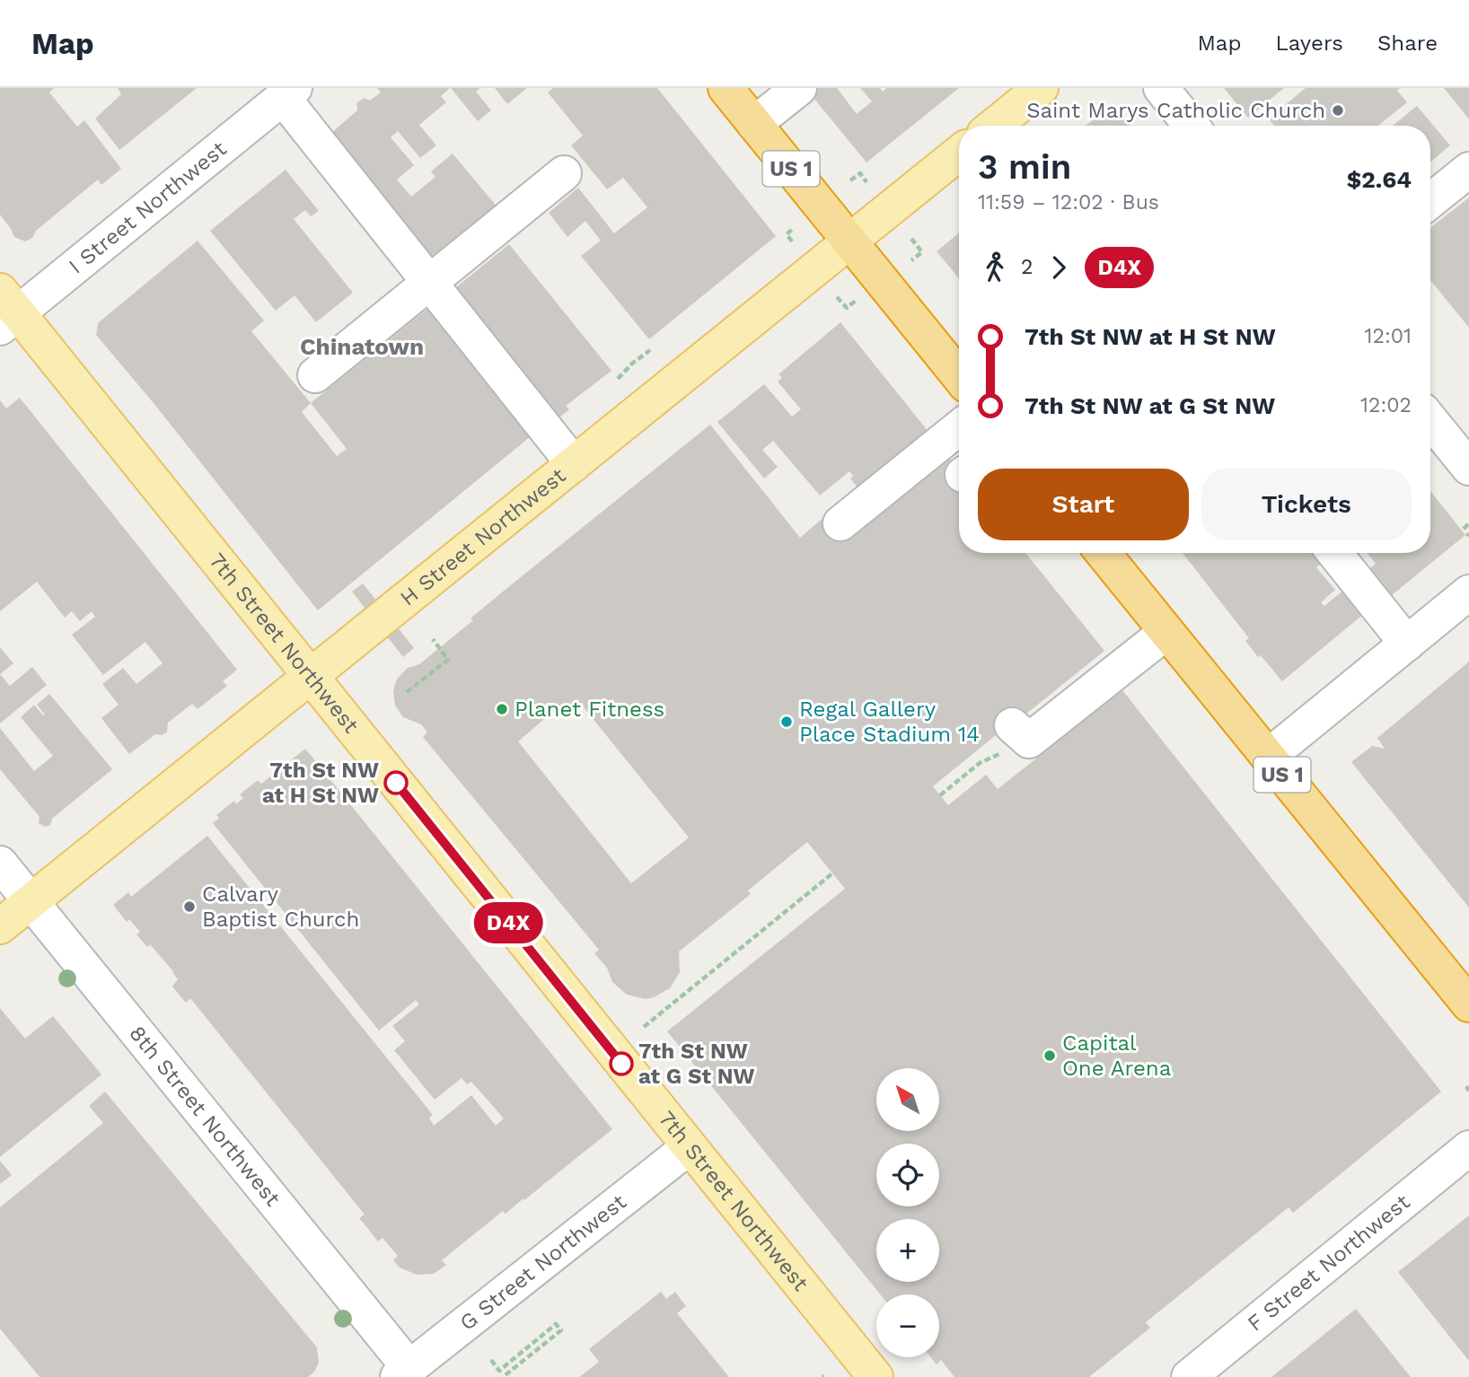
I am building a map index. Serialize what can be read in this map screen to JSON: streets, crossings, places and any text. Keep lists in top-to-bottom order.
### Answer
{
  "streets": {
    "highway": ["US 1"],
    "main road": ["H Street Northwest", "7th Street Northwest"],
    "street": [
      "I Street Northwest",
      "8th Street Northwest",
      "G Street Northwest",
      "F Street Northwest"
    ]
  },
  "crossings": [
    ["US 1", "H Street Northwest"],
    ["I Street Northwest", "7th Street Northwest"],
    ["H Street Northwest", "7th Street Northwest"],
    ["H Street Northwest", "8th Street Northwest"],
    ["7th Street Northwest", "G Street Northwest"],
    ["8th Street Northwest", "G Street Northwest"]
  ],
  "districts": ["Chinatown"],
  "places": [
    "Saint Marys Catholic Church",
    "Planet Fitness",
    "Regal Gallery Place Stadium 14",
    "7th St NW at H St NW",
    "Calvary Baptist Church",
    "Capital One Arena",
    "7th St NW at G St NW"
  ],
  "lines": ["bus line D4X"],
  "north": "top left",
  "page": {
    "header": "Map",
    "nav": ["Map", "Layers", "Share"],
    "on_map": "D4X",
    "heading": ["3 min", "11:59 – 12:02 · Bus", "$2.64"],
    "legs": ["2", "D4X"],
    "list": [
      {
        "name": "7th St NW at H St NW",
        "value": "12:01"
      },
      {
        "name": "7th St NW at G St NW",
        "value": "12:02"
      }
    ],
    "buttons": ["Start", "Tickets"],
    "map_buttons": ["+", "−"]
  }
}
